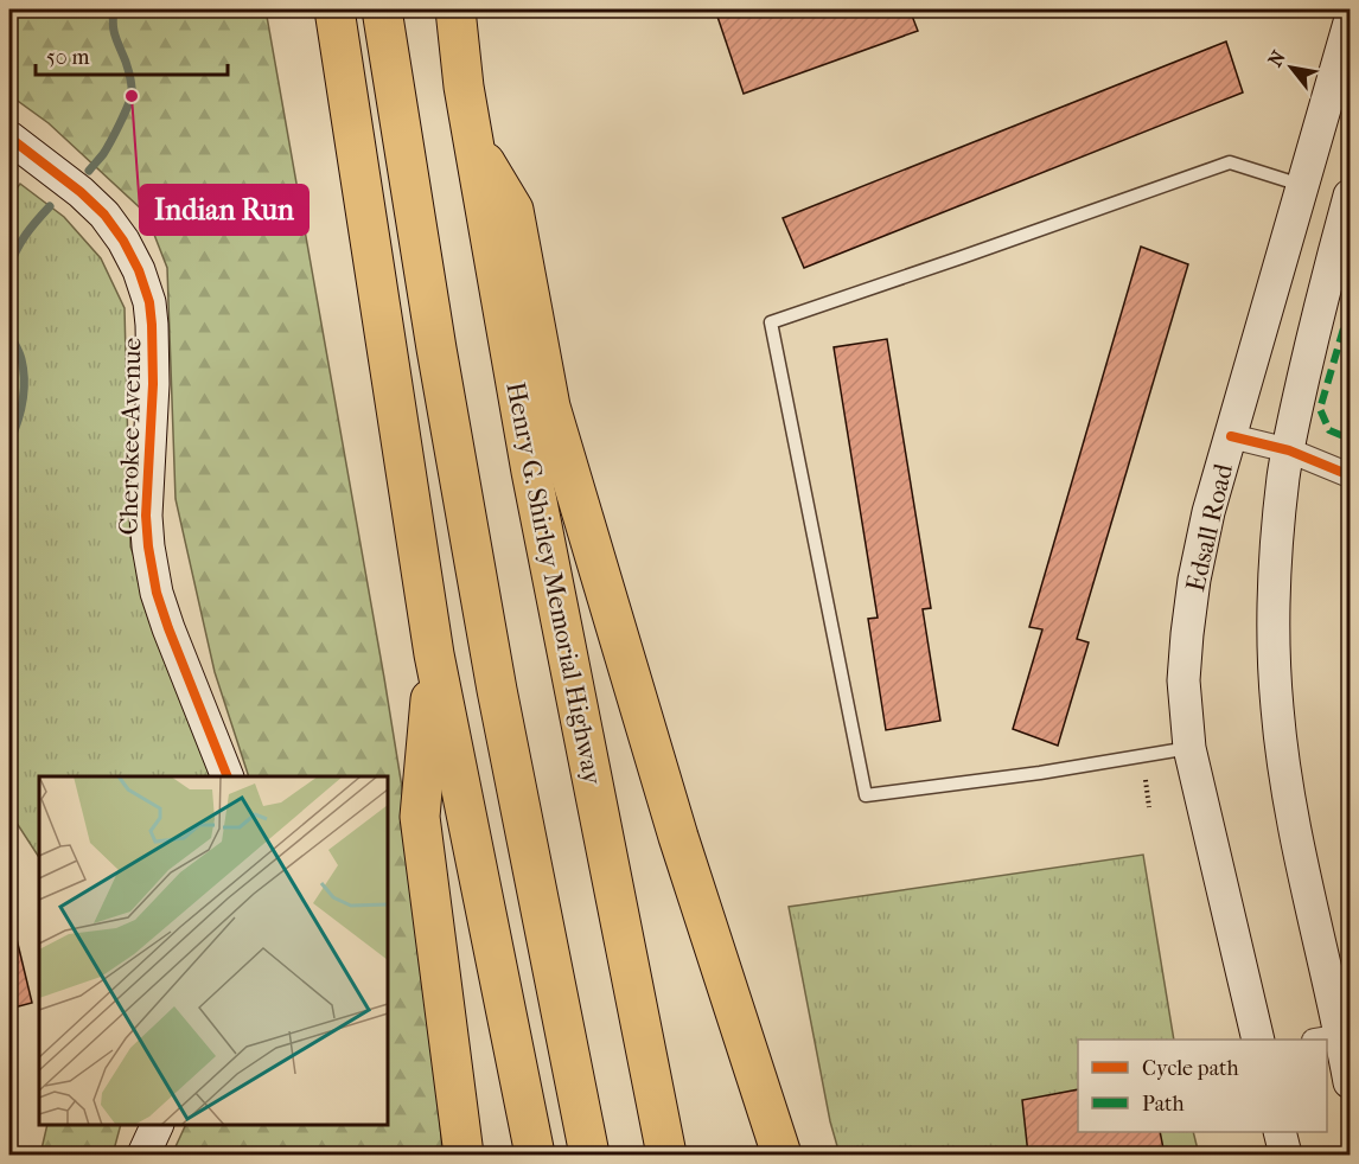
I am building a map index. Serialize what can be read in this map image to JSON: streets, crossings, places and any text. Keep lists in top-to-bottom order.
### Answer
{
  "streets": {
    "highway": ["Henry G. Shirley Memorial Highway"],
    "main road": ["Cherokee Avenue", "Edsall Road"]
  },
  "places": ["Indian Run"],
  "legend": ["Cycle path", "Path"],
  "scale_bar": "50 m",
  "north": "top left"
}
